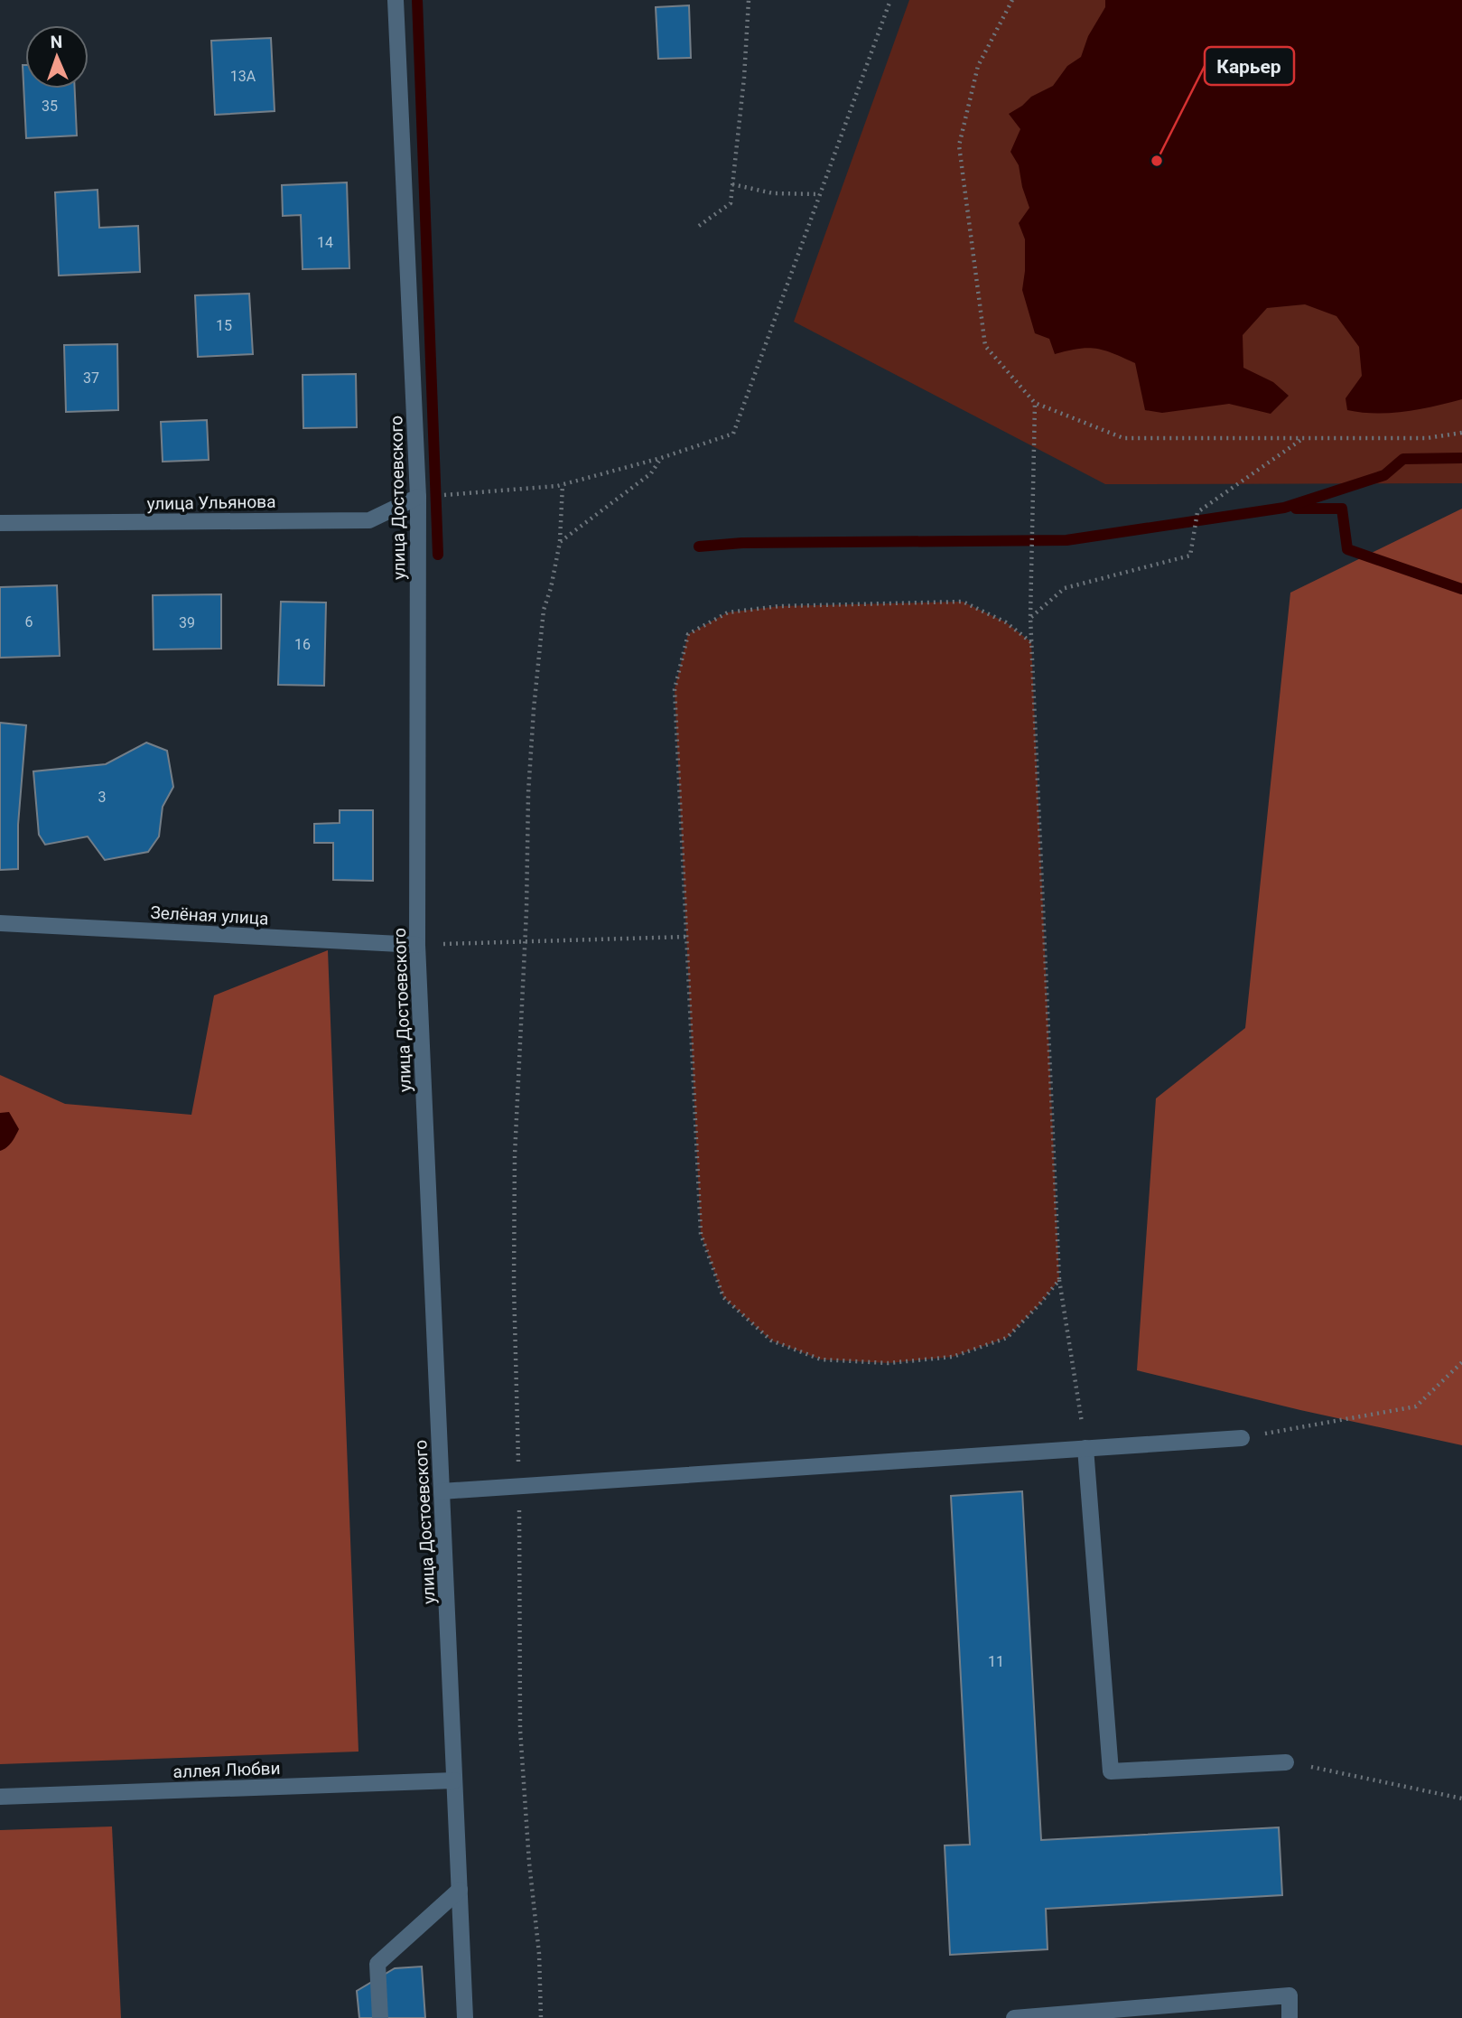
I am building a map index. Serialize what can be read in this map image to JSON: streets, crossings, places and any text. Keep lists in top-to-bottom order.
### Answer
{
  "streets": {
    "street": [
      "улица Достоевского",
      "улица Ульянова",
      "Зелёная улица",
      "аллея Любви"
    ]
  },
  "crossings": [
    ["улица Достоевского", "улица Ульянова"],
    ["улица Достоевского", "Зелёная улица"],
    ["улица Достоевского", "аллея Любви"]
  ],
  "places": ["Карьер"],
  "house_numbers": [
    "13А",
    "35",
    "14",
    "15",
    "37",
    "6",
    "39",
    "16",
    "3",
    "11"
  ],
  "north": "top"
}
